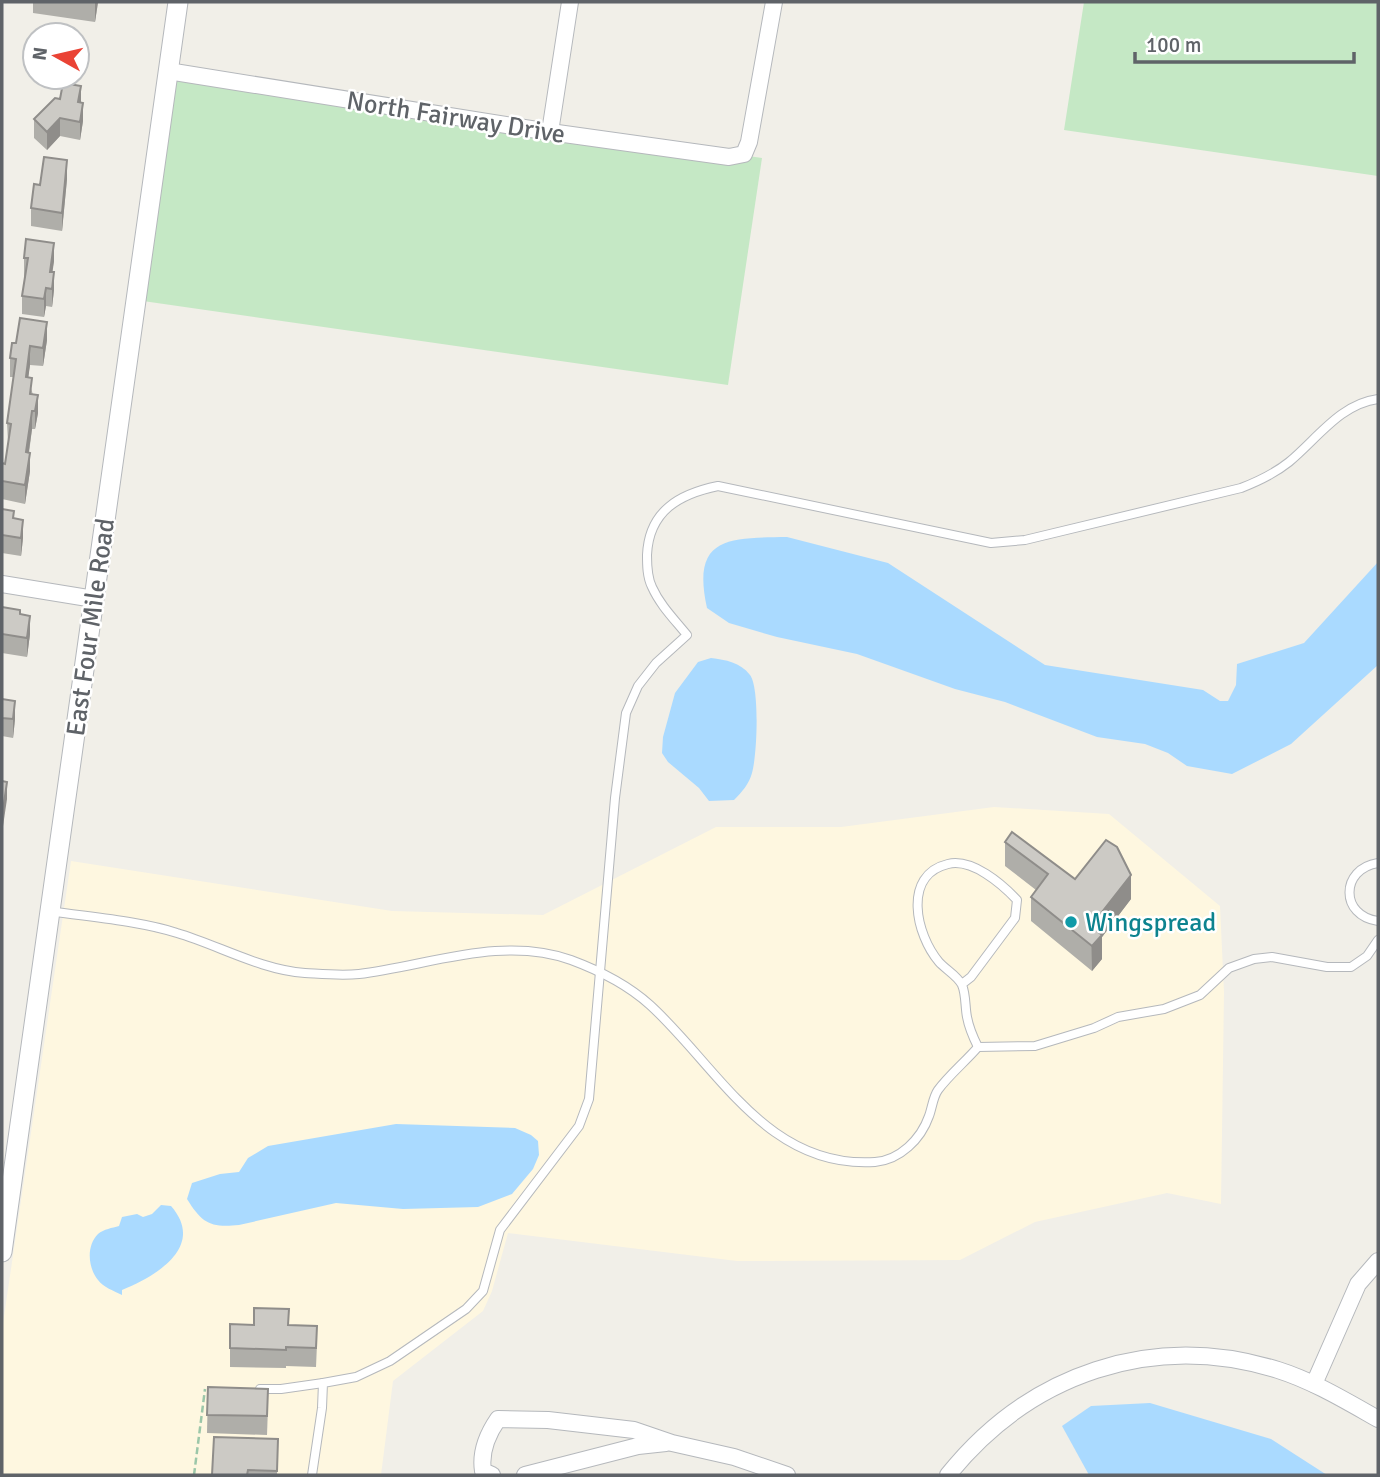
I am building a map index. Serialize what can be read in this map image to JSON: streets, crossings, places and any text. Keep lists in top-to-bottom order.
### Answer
{
  "streets": {
    "street": ["North Fairway Drive", "East Four Mile Road"]
  },
  "crossings": [
    ["North Fairway Drive", "East Four Mile Road"]
  ],
  "places": ["Wingspread"],
  "scale_bar": "100 m",
  "north": "left"
}
